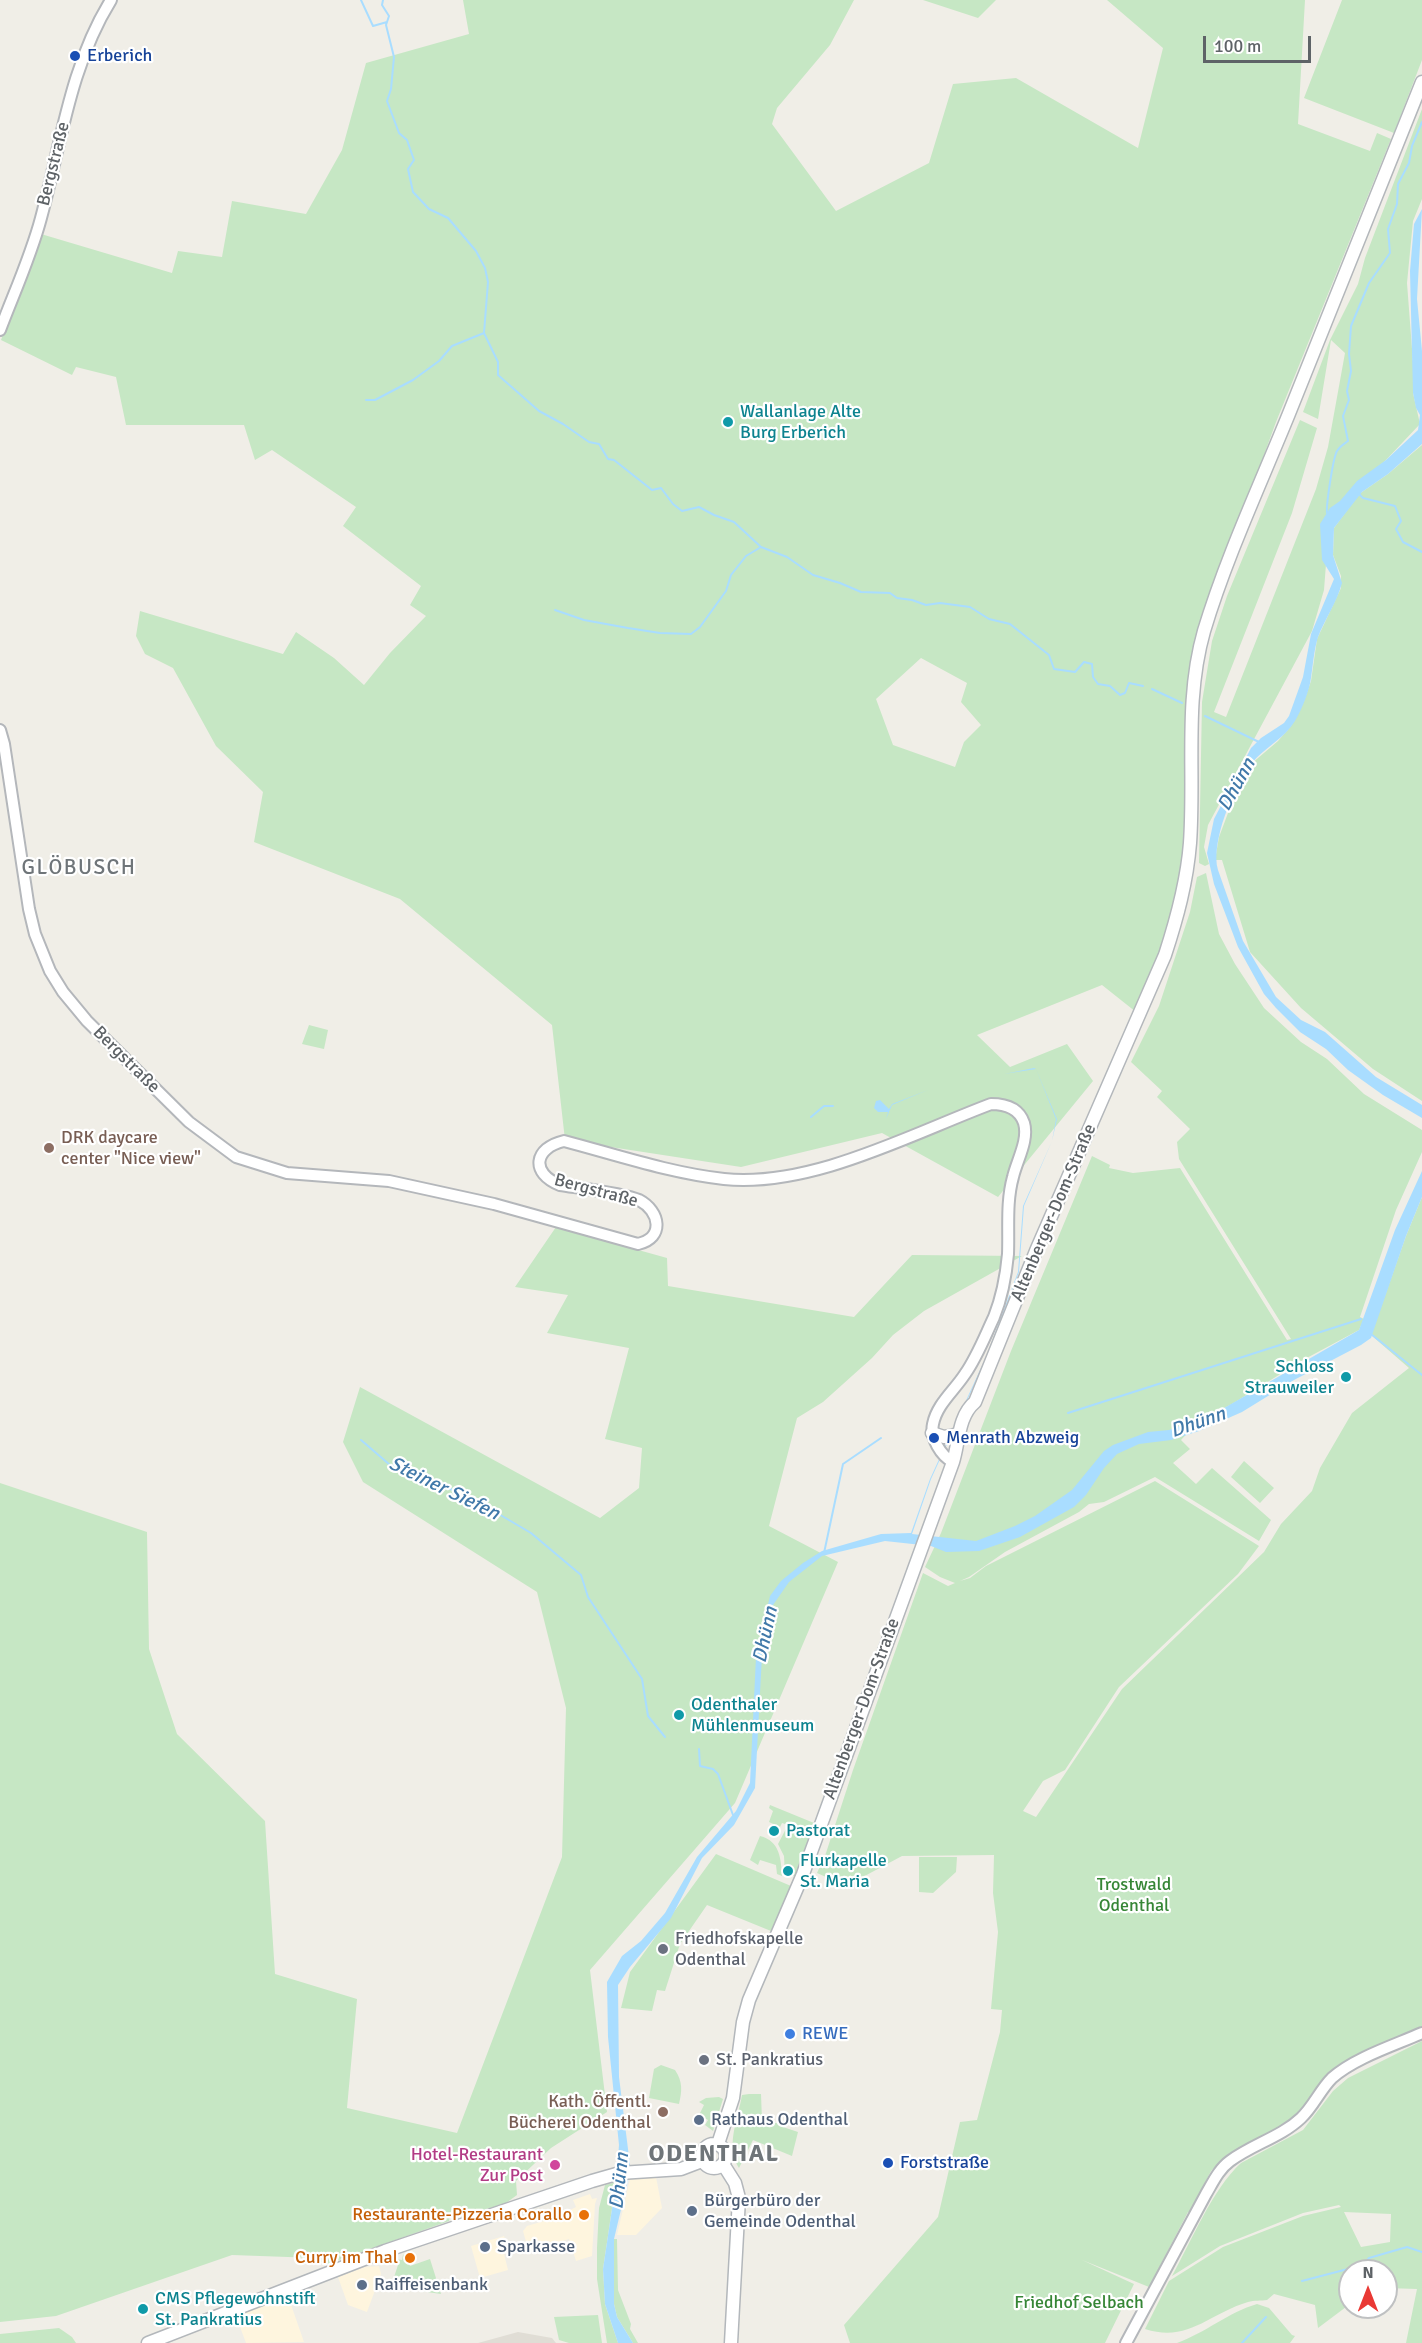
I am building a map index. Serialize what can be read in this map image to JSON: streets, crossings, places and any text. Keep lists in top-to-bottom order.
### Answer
{
  "streets": {
    "main road": ["Altenberger-Dom-Straße"],
    "street": ["Bergstraße"]
  },
  "districts": ["GLÖBUSCH", "ODENTHAL"],
  "water": ["Dhünn", "Steiner Siefen"],
  "parks": ["Trostwald Odenthal", "Friedhof Selbach"],
  "places": [
    "Erberich",
    "Wallanlage Alte Burg Erberich",
    "DRK daycare center \"Nice view\"",
    "Schloss Strauweiler",
    "Menrath Abzweig",
    "Odenthaler Mühlenmuseum",
    "Pastorat",
    "Flurkapelle St. Maria",
    "Friedhofskapelle Odenthal",
    "REWE",
    "St. Pankratius",
    "Kath. Öffentl. Bücherei Odenthal",
    "Rathaus Odenthal",
    "Forststraße",
    "Hotel-Restaurant Zur Post",
    "Bürgerbüro der Gemeinde Odenthal",
    "Restaurante-Pizzeria Corallo",
    "Sparkasse",
    "Curry im Thal",
    "Raiffeisenbank",
    "CMS Pflegewohnstift St. Pankratius"
  ],
  "scale_bar": "100 m",
  "north": "top"
}
